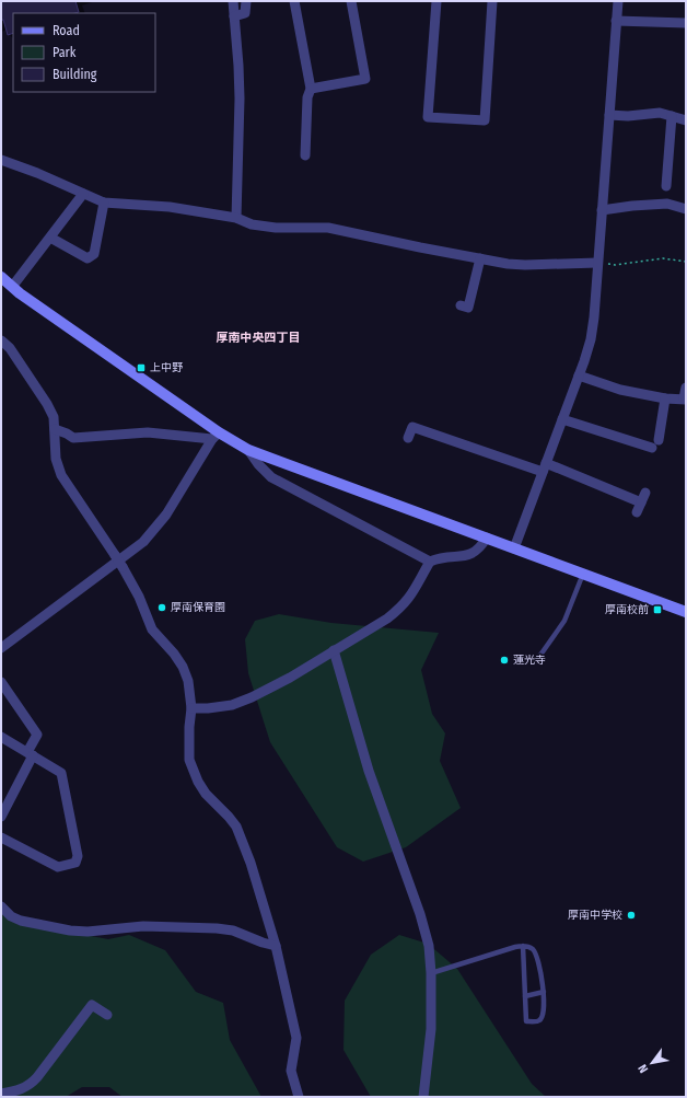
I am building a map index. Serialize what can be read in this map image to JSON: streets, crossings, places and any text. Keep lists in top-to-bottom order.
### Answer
{
  "districts": ["厚南中央四丁目"],
  "places": {
    "transit": ["上中野", "厚南校前"],
    "other": ["厚南保育園", "蓮光寺", "厚南中学校"]
  },
  "legend": ["Road", "Park", "Building"],
  "north": "bottom left"
}
